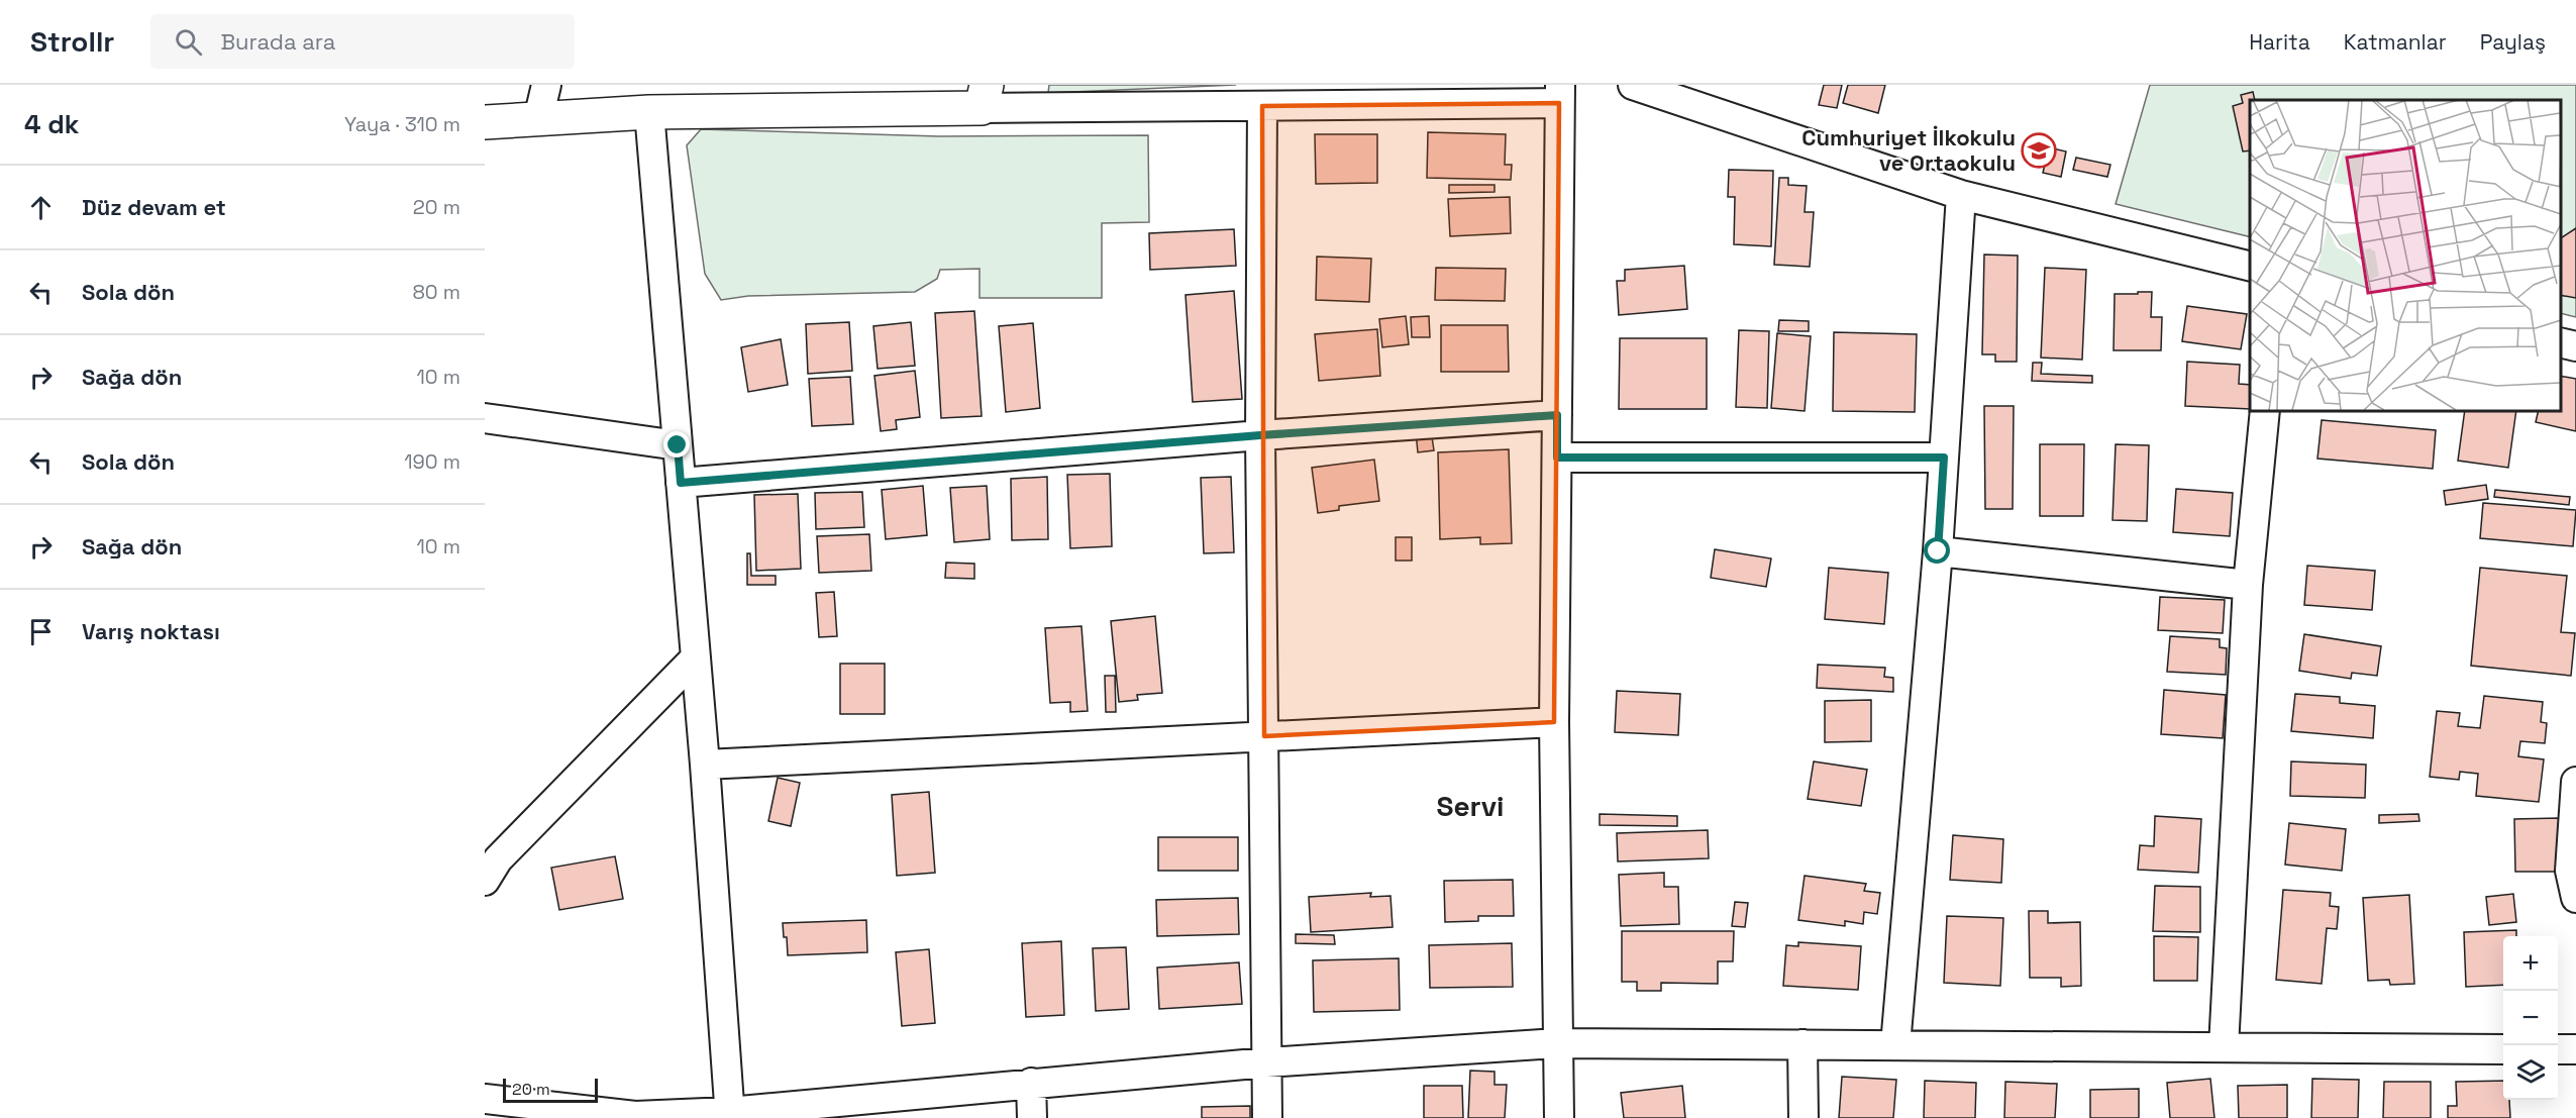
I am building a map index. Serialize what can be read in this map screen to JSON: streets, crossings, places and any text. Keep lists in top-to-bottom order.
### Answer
{
  "districts": ["Servi"],
  "places": {
    "school or university": ["Cumhuriyet İlkokulu ve Ortaokulu"]
  },
  "scale_bar": "20 m",
  "page": {
    "header": "Strollr",
    "search": "Burada ara",
    "nav": ["Harita", "Katmanlar", "Paylaş"],
    "heading": ["4 dk", "Yaya · 310 m"],
    "list": [
      ["Düz devam et", "20 m"],
      ["Sola dön", "80 m"],
      ["Sağa dön", "10 m"],
      ["Sola dön", "190 m"],
      ["Sağa dön", "10 m"],
      "Varış noktası"
    ],
    "map_buttons": ["+", "−"],
    "scale": "20 m"
  }
}
